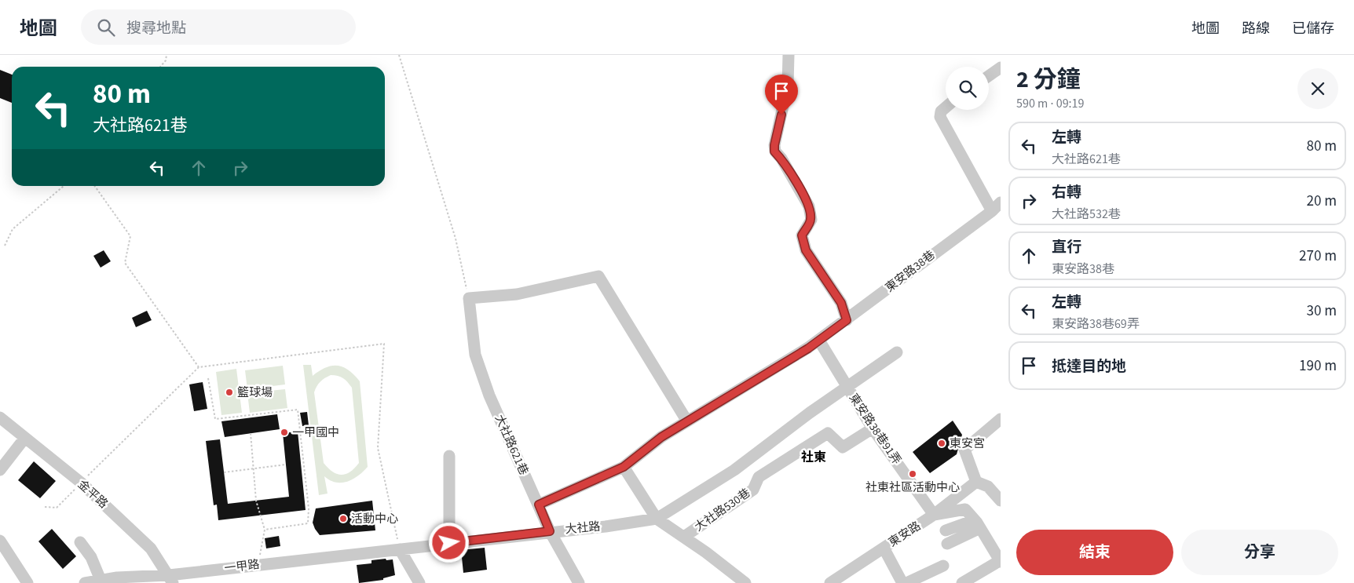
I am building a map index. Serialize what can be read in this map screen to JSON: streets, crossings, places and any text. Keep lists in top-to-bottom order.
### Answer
{
  "streets": {
    "street": [
      "東安路38巷",
      "東安路38巷91弄",
      "大社路621巷",
      "金平路",
      "大社路530巷",
      "大社路",
      "東安路",
      "一甲路"
    ]
  },
  "crossings": [
    ["東安路38巷", "東安路38巷91弄"],
    ["東安路38巷", "大社路621巷"],
    ["東安路38巷91弄", "大社路530巷"],
    ["東安路38巷91弄", "東安路"],
    ["大社路621巷", "大社路"],
    ["金平路", "一甲路"],
    ["大社路", "一甲路"]
  ],
  "districts": ["社東"],
  "places": [
    "籃球場",
    "一甲國中",
    "東安宮",
    "社東社區活動中心",
    "活動中心"
  ],
  "page": {
    "header": "地圖",
    "search": "搜尋地點",
    "nav": ["地圖", "路線", "已儲存"],
    "heading": ["2 分鐘", "590 m · 09:19"],
    "turn": ["80 m", "大社路621巷"],
    "list": [
      {
        "name": "左轉",
        "note": "大社路621巷",
        "value": "80 m"
      },
      {
        "name": "右轉",
        "note": "大社路532巷",
        "value": "20 m"
      },
      {
        "name": "直行",
        "note": "東安路38巷",
        "value": "270 m"
      },
      {
        "name": "左轉",
        "note": "東安路38巷69弄",
        "value": "30 m"
      },
      {
        "name": "抵達目的地",
        "value": "190 m"
      }
    ],
    "buttons": ["結束", "分享"]
  }
}
